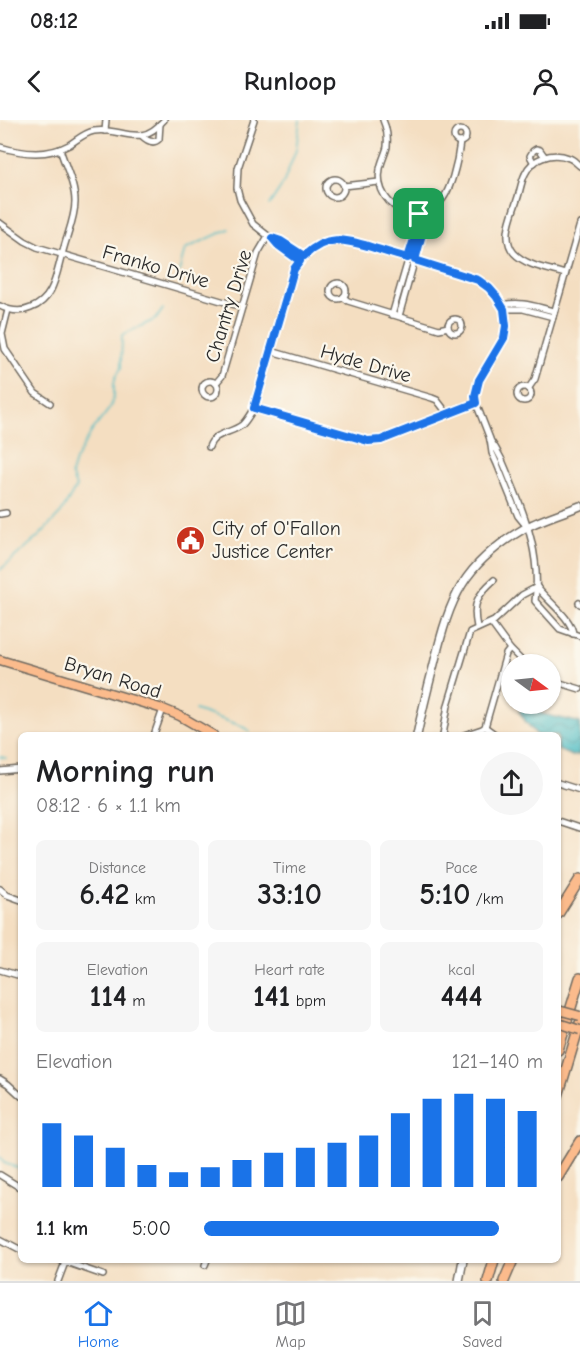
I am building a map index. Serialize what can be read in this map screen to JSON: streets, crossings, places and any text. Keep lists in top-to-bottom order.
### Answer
{
  "streets": {
    "main road": ["Bryan Road"],
    "street": ["Franko Drive", "Chantry Drive", "Hyde Drive"]
  },
  "crossings": [
    ["Franko Drive", "Chantry Drive"]
  ],
  "places": {
    "public building": ["City of O'Fallon Justice Center"]
  },
  "north": "right",
  "page": {
    "status": "08:12",
    "header": "Runloop",
    "heading": ["Morning run", "08:12 · 6 × 1.1 km"],
    "stats": [
      ["Distance", "6.42 km"],
      ["Time", "33:10"],
      ["Pace", "5:10 /km"],
      ["Elevation", "114 m"],
      ["Heart rate", "141 bpm"],
      ["kcal", "444"]
    ],
    "chart": ["Elevation", "121–140 m"],
    "list": [
      {
        "name": "1.1 km",
        "note": "5:00"
      }
    ],
    "tabs": ["Home", "Map", "Saved"]
  }
}
